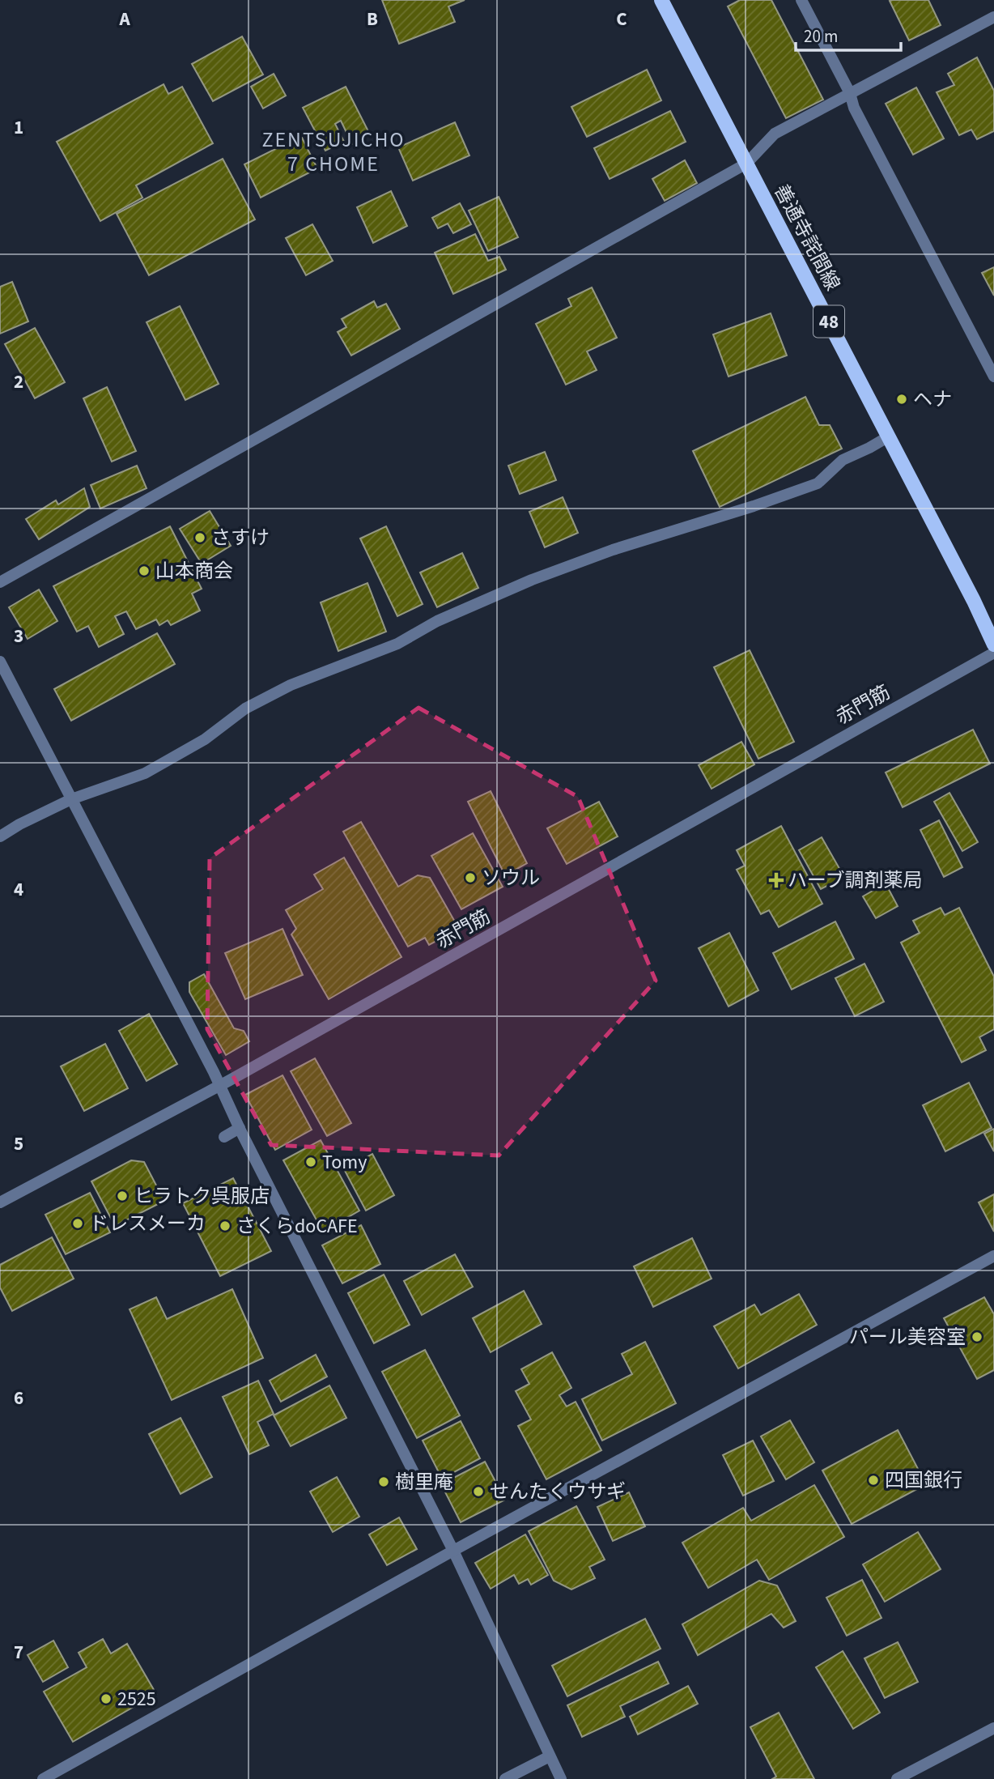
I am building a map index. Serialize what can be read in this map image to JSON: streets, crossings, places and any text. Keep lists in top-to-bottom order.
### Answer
{
  "streets": {
    "main road": ["善通寺詫間線", "48"],
    "street": ["赤門筋"]
  },
  "districts": ["ZENTSUJICHO 7 CHOME"],
  "places": {
    "other": [
      "ヘナ",
      "さすけ",
      "山本商会",
      "ソウル",
      "Tomy",
      "ヒラトク呉服店",
      "ドレスメーカ",
      "さくらdoCAFE",
      "パール美容室",
      "四国銀行",
      "樹里庵",
      "せんたくウサギ",
      "2525"
    ],
    "health": ["ハーブ調剤薬局"]
  },
  "scale_bar": "20 m",
  "grid": {
    "columns": ["A", "B", "C"],
    "rows": [
      "1",
      "2",
      "3",
      "4",
      "5",
      "6",
      "7"
    ]
  }
}
